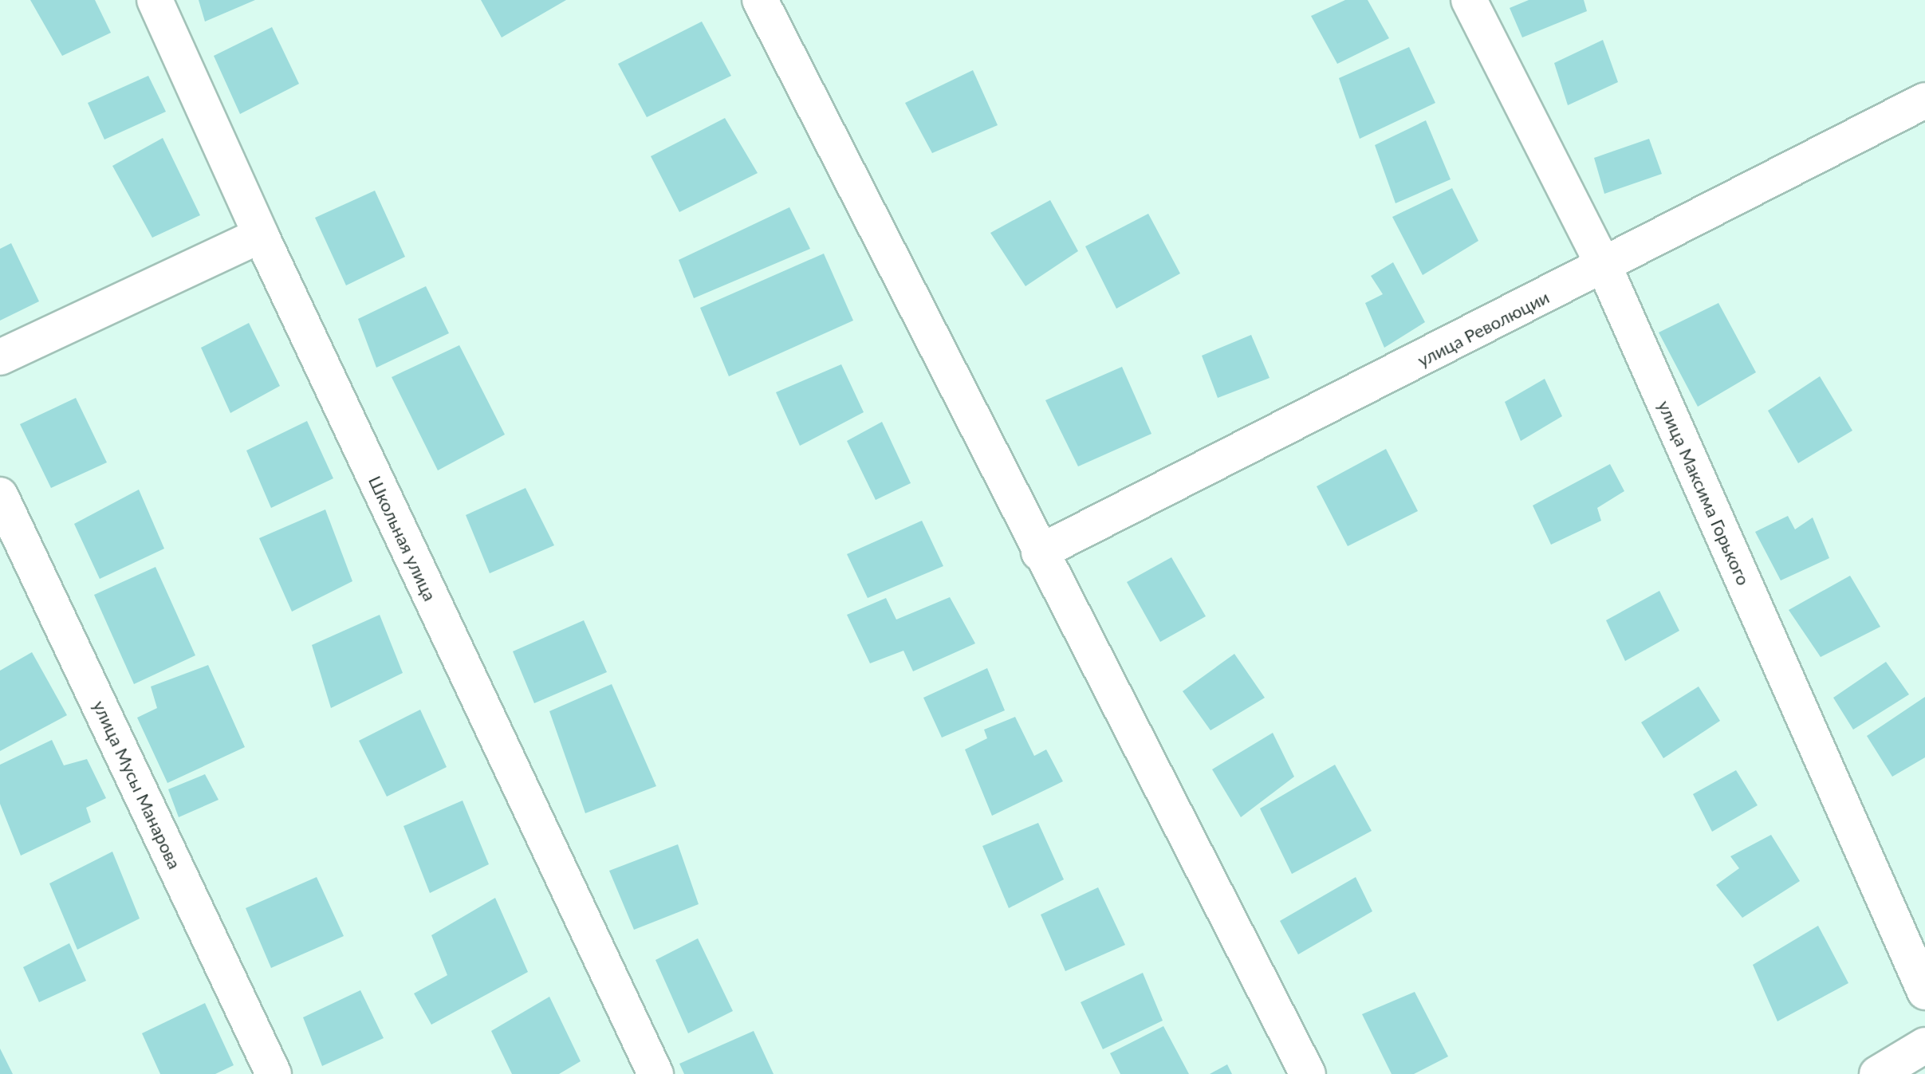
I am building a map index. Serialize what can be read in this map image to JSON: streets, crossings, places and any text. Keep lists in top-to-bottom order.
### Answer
{
  "streets": {
    "street": [
      "улица Революции",
      "улица Максима Горького",
      "Школьная улица",
      "улица Мусы Манарова"
    ]
  },
  "crossings": [
    ["улица Революции", "улица Максима Горького"]
  ]
}
